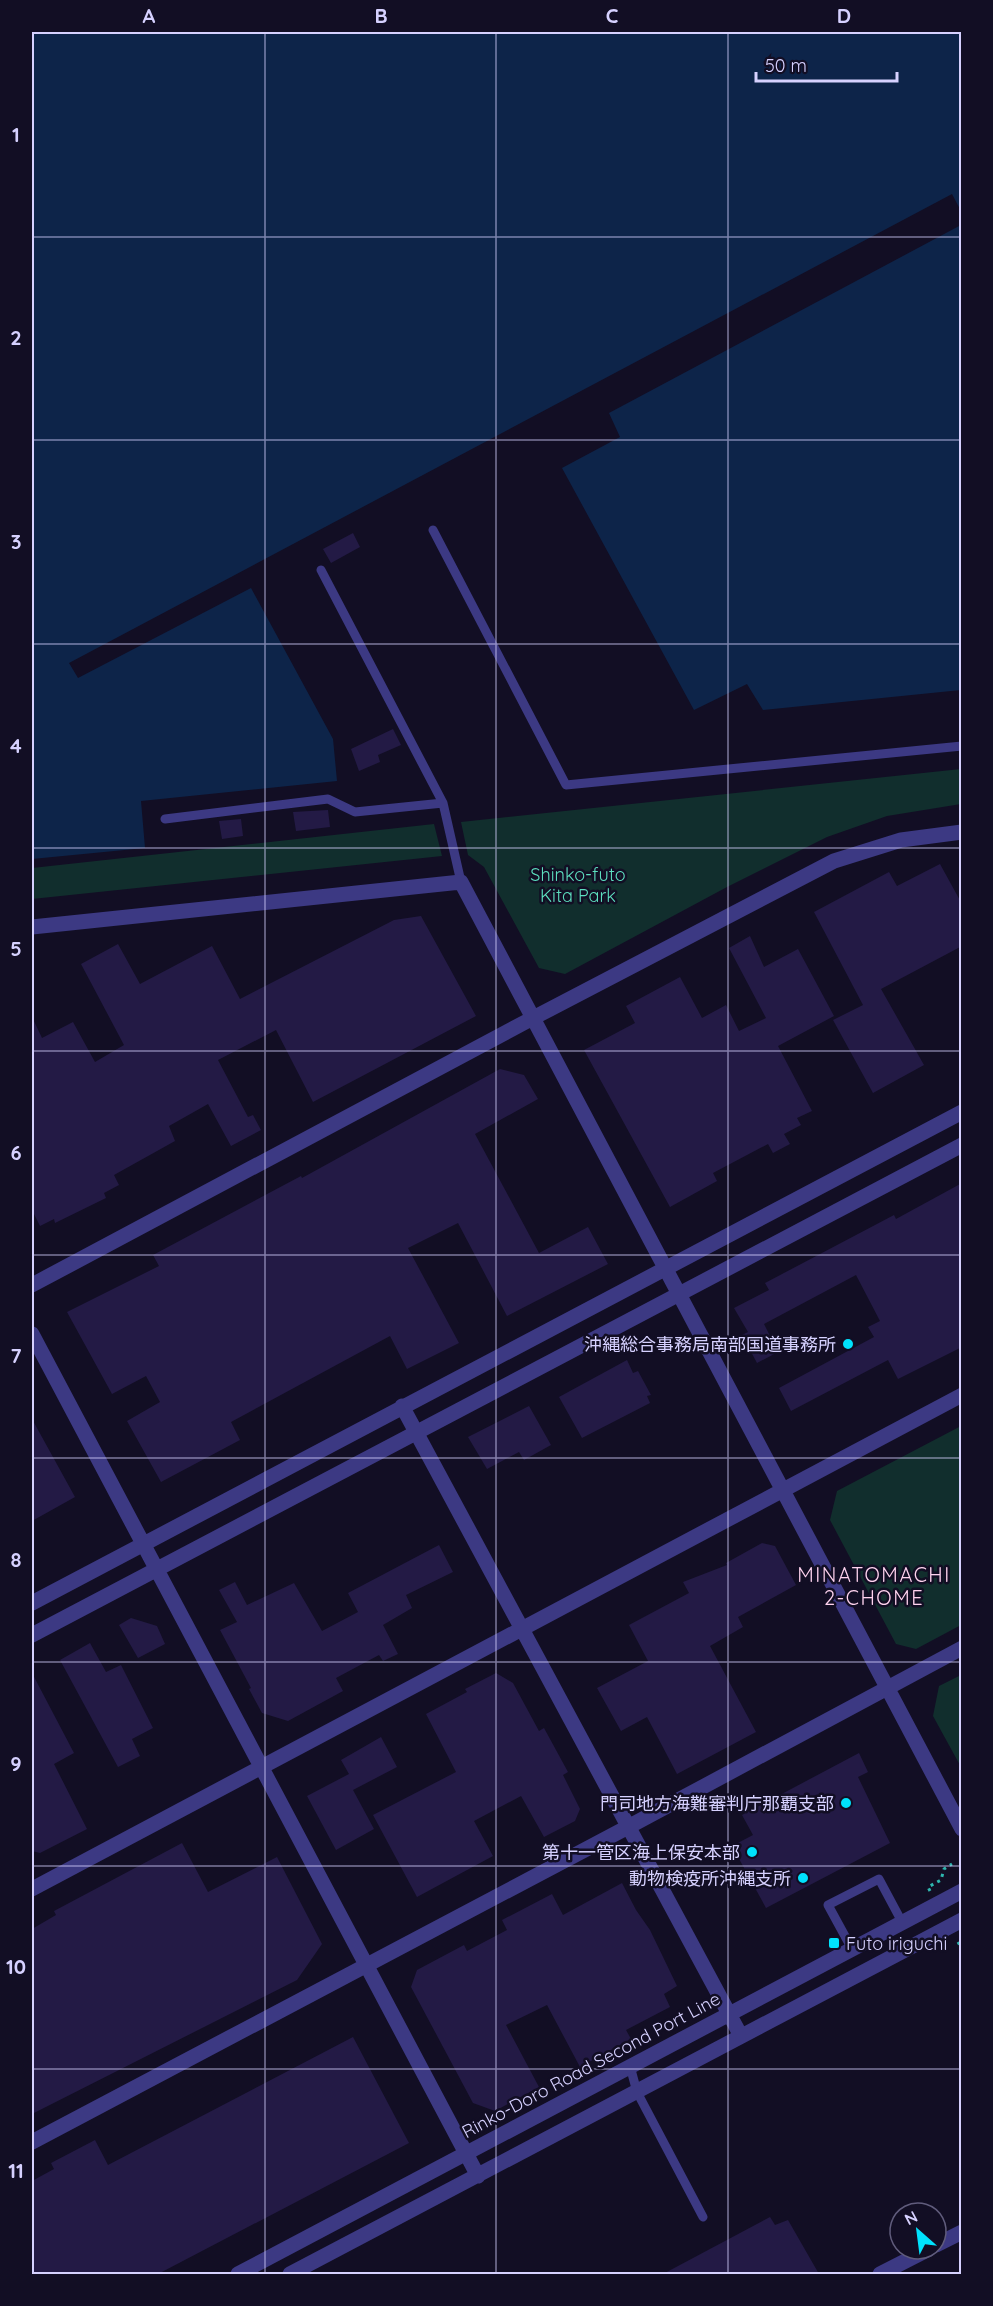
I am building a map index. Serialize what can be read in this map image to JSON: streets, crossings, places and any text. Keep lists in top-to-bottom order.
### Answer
{
  "streets": {
    "street": ["Rinko-Doro Road Second Port Line"]
  },
  "districts": ["MINATOMACHI 2-CHOME"],
  "parks": ["Shinko-futo Kita Park"],
  "places": {
    "other": [
      "沖縄総合事務局南部国道事務所",
      "門司地方海難審判庁那覇支部",
      "第十一管区海上保安本部",
      "動物検疫所沖縄支所"
    ],
    "transit": ["Futo iriguchi"]
  },
  "scale_bar": "50 m",
  "north": "top left",
  "grid": {
    "columns": [
      "A",
      "B",
      "C",
      "D"
    ],
    "rows": [
      "1",
      "2",
      "3",
      "4",
      "5",
      "6",
      "7",
      "8",
      "9",
      "10",
      "11"
    ]
  }
}
